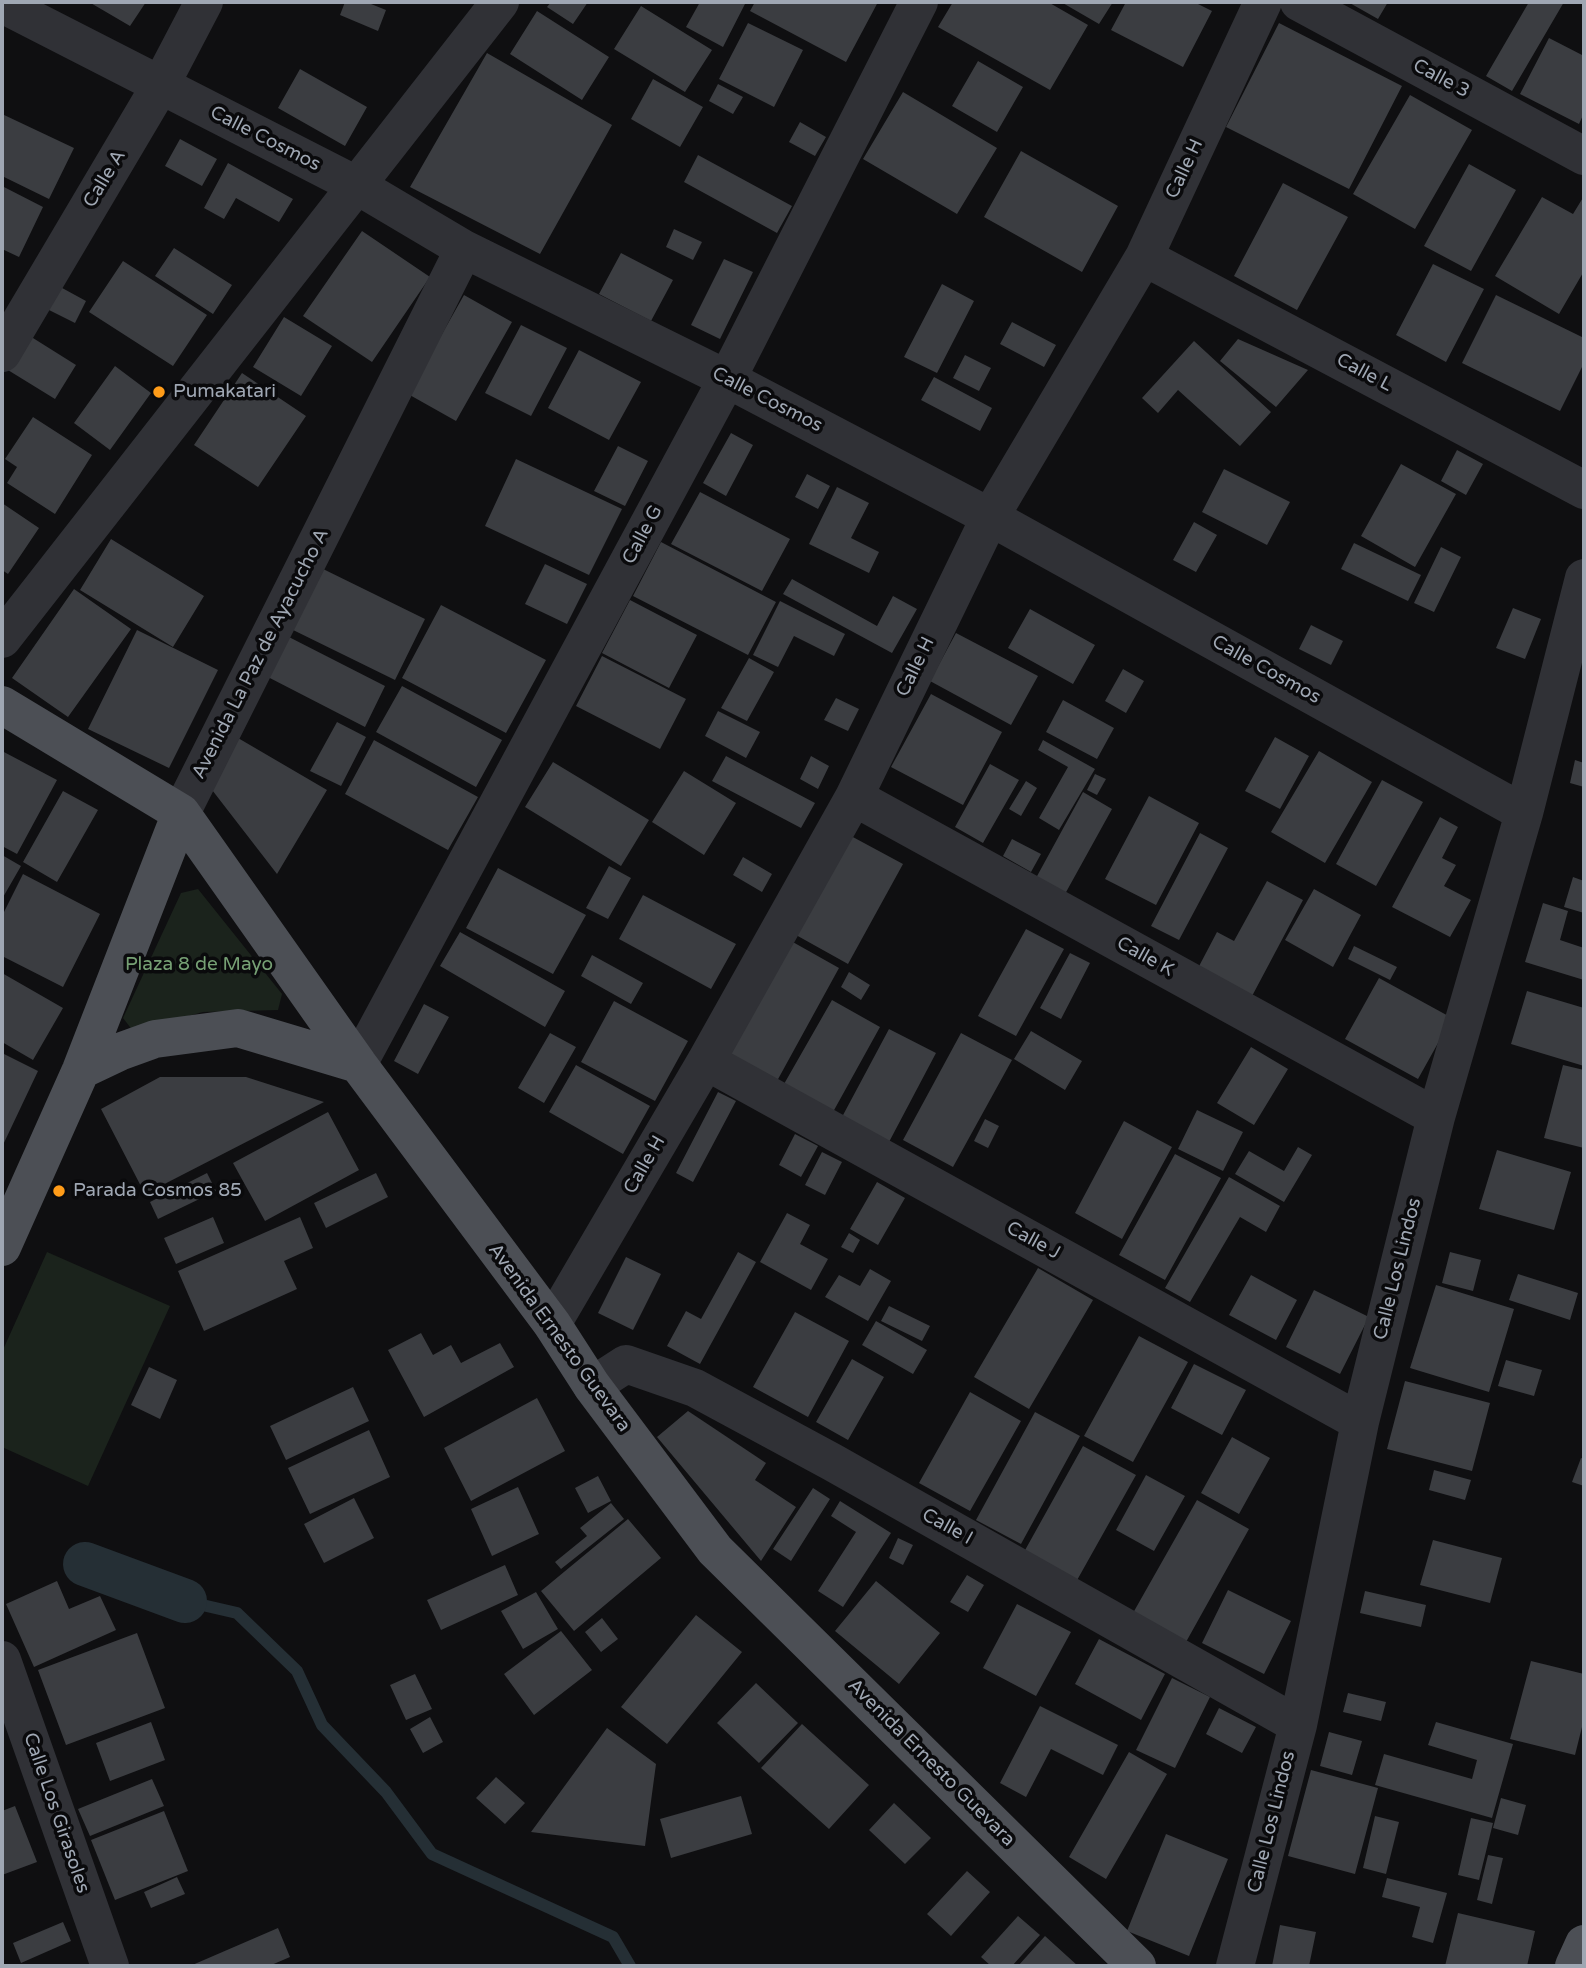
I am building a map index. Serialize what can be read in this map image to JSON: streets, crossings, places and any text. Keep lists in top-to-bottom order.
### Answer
{
  "streets": {
    "main road": ["Avenida La Paz de Ayacucho A", "Avenida Ernesto Guevara"],
    "street": [
      "Calle 3",
      "Calle Cosmos",
      "Calle H",
      "Calle A",
      "Calle L",
      "Calle G",
      "Calle K",
      "Calle J",
      "Calle Los Lindos",
      "Calle I",
      "Calle Los Girasoles"
    ]
  },
  "crossings": [
    ["Calle Cosmos", "Calle H"],
    ["Calle Cosmos", "Calle A"],
    ["Calle Cosmos", "Calle G"],
    ["Calle Cosmos", "Avenida La Paz de Ayacucho A"],
    ["Calle Cosmos", "Calle Los Lindos"],
    ["Calle H", "Calle L"],
    ["Calle H", "Calle K"],
    ["Calle H", "Calle J"],
    ["Calle H", "Avenida Ernesto Guevara"],
    ["Calle G", "Avenida Ernesto Guevara"],
    ["Avenida La Paz de Ayacucho A", "Avenida Ernesto Guevara"],
    ["Calle K", "Calle Los Lindos"],
    ["Calle J", "Calle Los Lindos"],
    ["Calle Los Lindos", "Calle I"],
    ["Avenida Ernesto Guevara", "Calle I"]
  ],
  "parks": ["Plaza 8 de Mayo"],
  "places": ["Pumakatari", "Parada Cosmos 85"]
}
